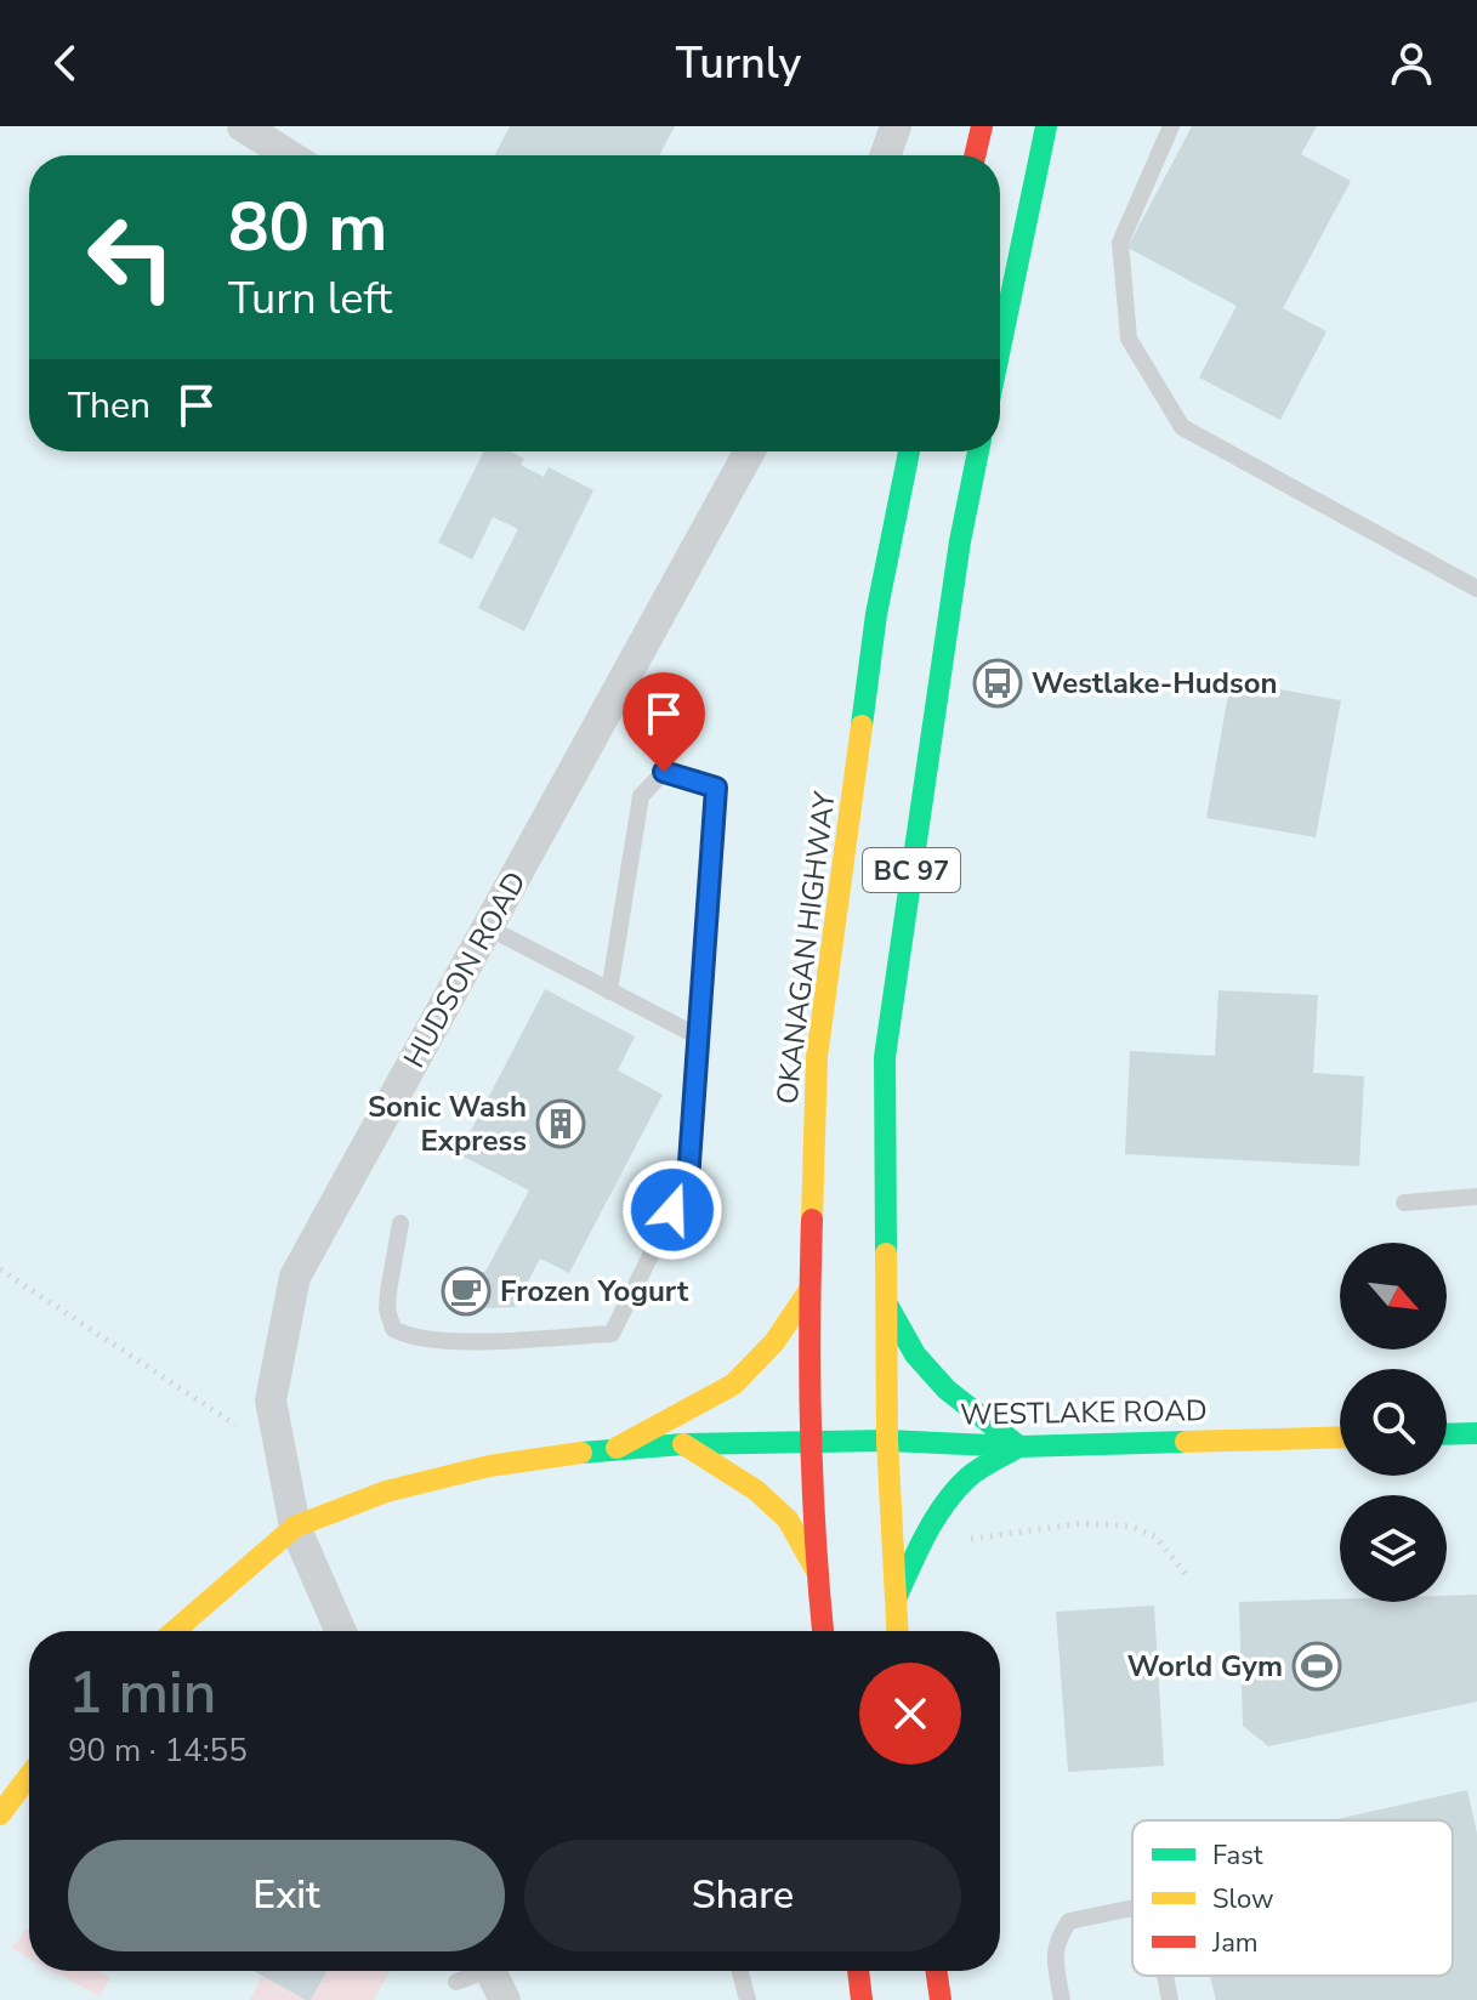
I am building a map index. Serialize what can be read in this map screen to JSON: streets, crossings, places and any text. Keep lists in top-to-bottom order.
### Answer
{
  "streets": {
    "main road": ["BC 97", "OKANAGAN HIGHWAY", "WESTLAKE ROAD"],
    "street": ["HUDSON ROAD"]
  },
  "crossings": [
    ["BC 97", "WESTLAKE ROAD"],
    ["OKANAGAN HIGHWAY", "WESTLAKE ROAD"]
  ],
  "places": {
    "bus stop": ["Westlake-Hudson"],
    "building": ["Sonic Wash Express"],
    "cafe": ["Frozen Yogurt"],
    "sports": ["World Gym"]
  },
  "legend": ["Fast", "Slow", "Jam"],
  "north": "bottom right",
  "page": {
    "header": "Turnly",
    "turn": ["80 m", "Turn left"],
    "then": "Then",
    "heading": ["1 min", "90 m · 14:55"],
    "buttons": ["Exit", "Share"]
  }
}
